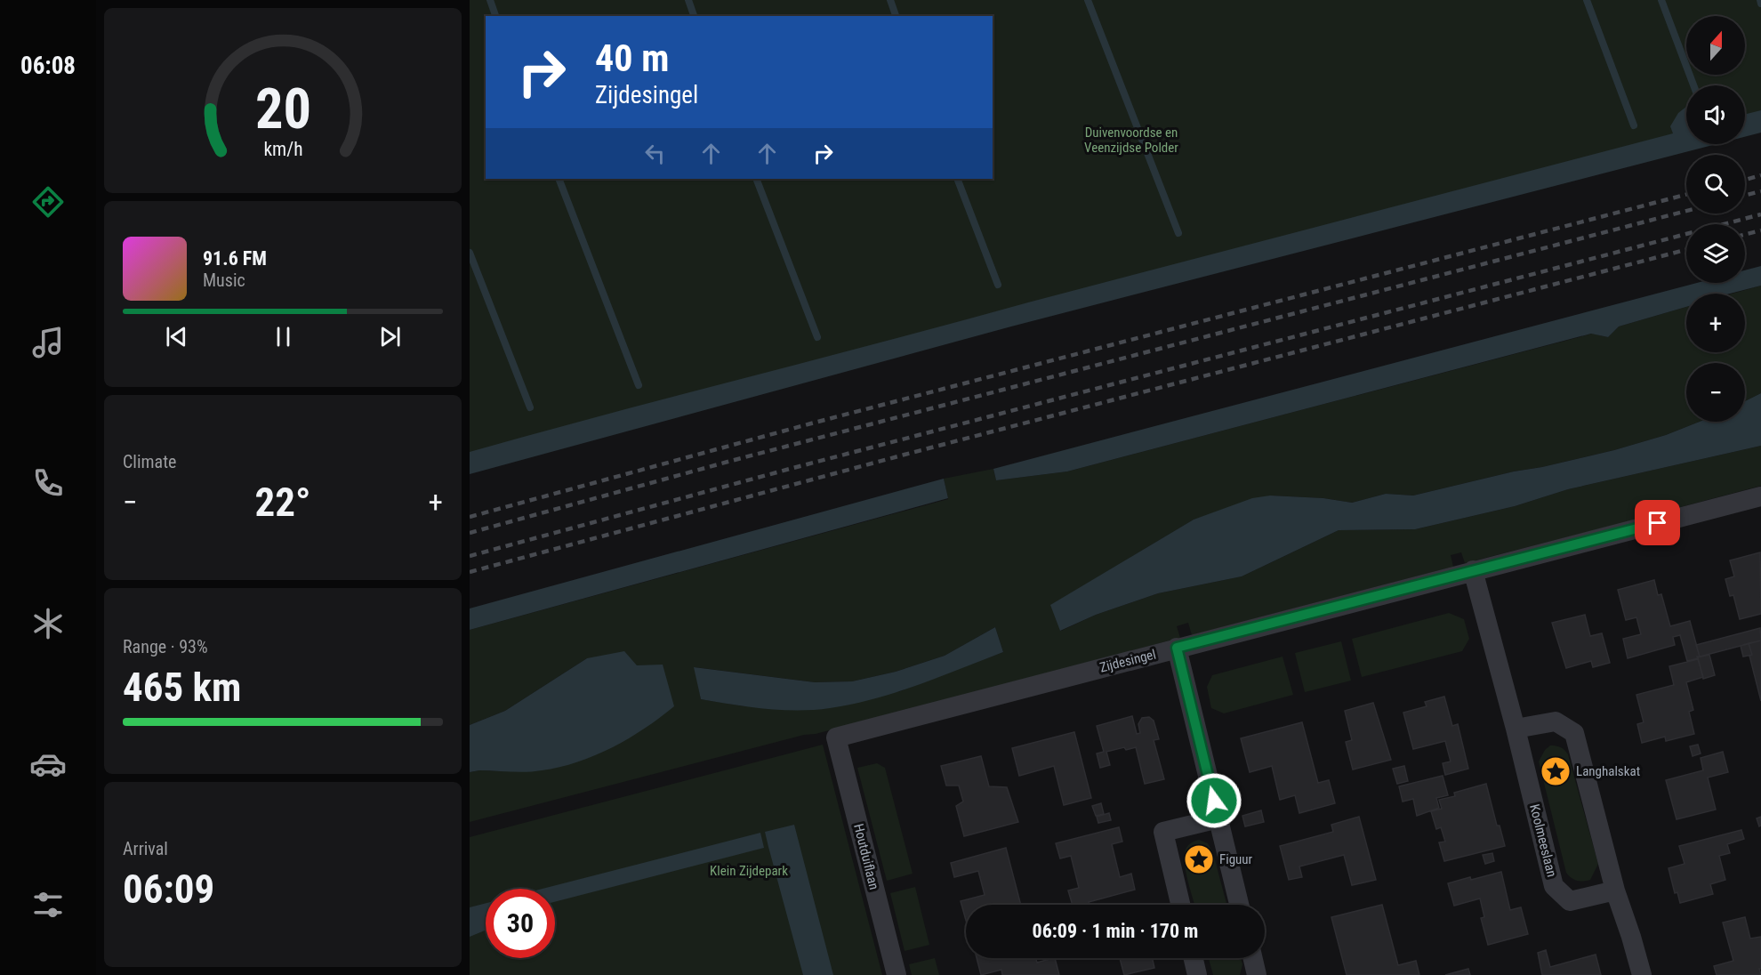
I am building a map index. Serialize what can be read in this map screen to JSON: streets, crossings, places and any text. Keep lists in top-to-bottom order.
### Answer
{
  "streets": {
    "street": ["Zijdesingel", "Koolmeeslaan", "Houtduiflaan"]
  },
  "crossings": [
    ["Zijdesingel", "Koolmeeslaan"],
    ["Zijdesingel", "Houtduiflaan"]
  ],
  "parks": ["Duivenvoordse en Veenzijdse Polder", "Klein Zijdepark"],
  "places": {
    "place": ["Langhalskat", "Figuur"]
  },
  "north": "top",
  "page": {
    "tabs": "06:08",
    "map_buttons": ["+", "−"],
    "turn": ["40 m", "Zijdesingel"],
    "song": ["91.6 FM", "Music"],
    "tile": [
      "Climate",
      ["Range · 93%", "465 km"],
      ["Arrival", "06:09"]
    ],
    "heat": ["−", "22°", "+"],
    "limit": "30",
    "trip": "06:09 · 1 min · 170 m",
    "gauge": ["20", "km/h"]
  }
}
